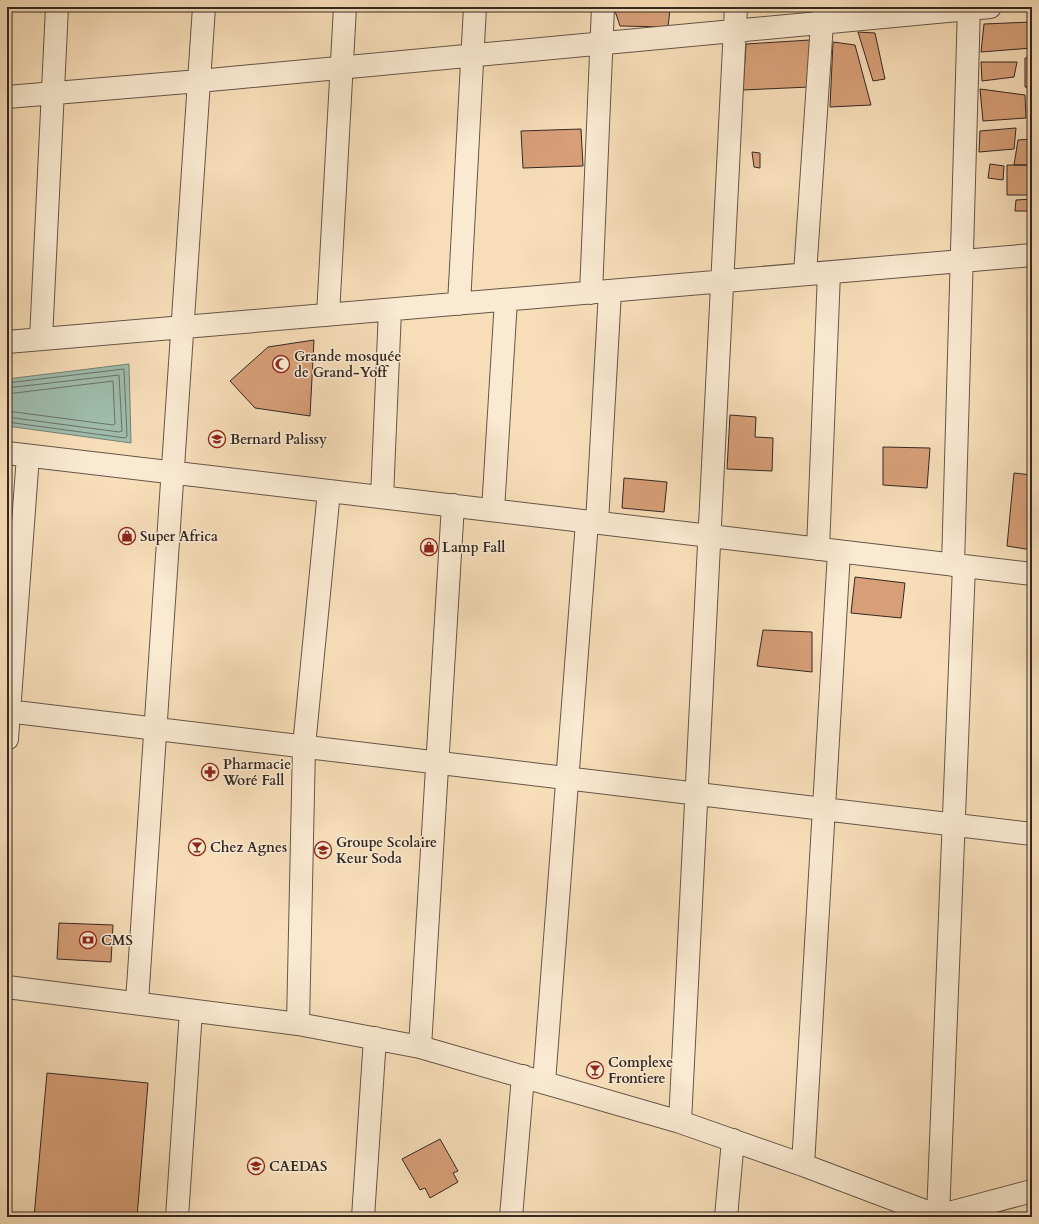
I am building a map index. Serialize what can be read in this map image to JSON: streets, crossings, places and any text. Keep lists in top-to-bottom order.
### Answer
{
  "places": {
    "mosque": ["Grande mosquée de Grand-Yoff"],
    "school or university": ["Bernard Palissy", "Groupe Scolaire Keur Soda", "CAEDAS"],
    "shop": ["Super Africa", "Lamp Fall"],
    "pharmacy": ["Pharmacie Woré Fall"],
    "bar": ["Chez Agnes", "Complexe Frontiere"],
    "bank": ["CMS"]
  }
}
